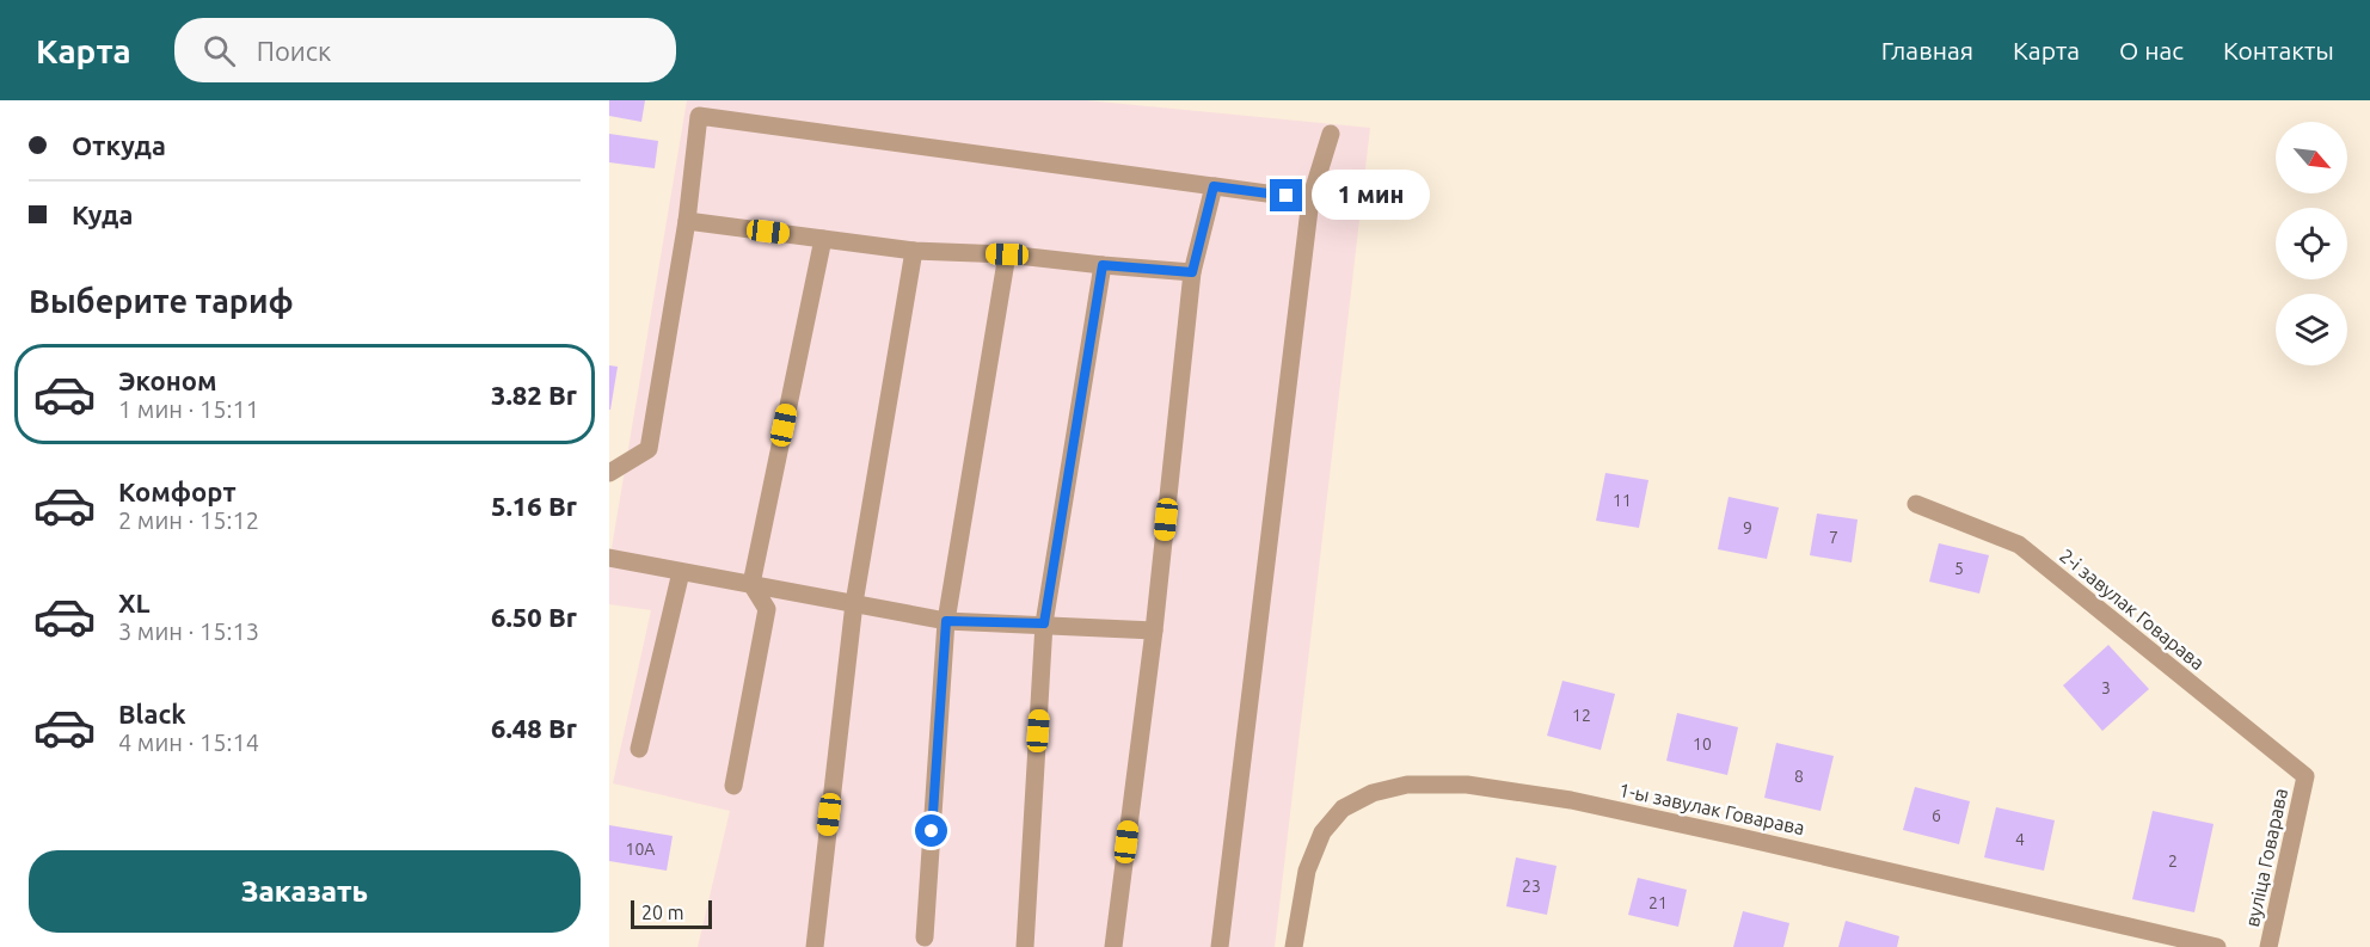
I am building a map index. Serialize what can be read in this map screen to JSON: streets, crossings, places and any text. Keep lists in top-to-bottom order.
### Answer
{
  "streets": {
    "street": ["2-і завулак Говарава", "1-ы завулак Говарава", "вуліца Говарава"]
  },
  "crossings": [
    ["2-і завулак Говарава", "вуліца Говарава"]
  ],
  "house_numbers": [
    "11",
    "9",
    "7",
    "5",
    "3",
    "12",
    "10",
    "8",
    "6",
    "4",
    "10А",
    "2",
    "23",
    "21"
  ],
  "scale_bar": "20 m",
  "north": "bottom right",
  "page": {
    "header": "Карта",
    "search": "Поиск",
    "nav": [
      "Главная",
      "Карта",
      "О нас",
      "Контакты"
    ],
    "banner": ["Откуда", "Куда"],
    "bubble": "1 мин",
    "heading": "Выберите тариф",
    "list": [
      {
        "name": "Эконом",
        "note": "1 мин · 15:11",
        "value": "3.82 Br"
      },
      {
        "name": "Комфорт",
        "note": "2 мин · 15:12",
        "value": "5.16 Br"
      },
      {
        "name": "XL",
        "note": "3 мин · 15:13",
        "value": "6.50 Br"
      },
      {
        "name": "Black",
        "note": "4 мин · 15:14",
        "value": "6.48 Br"
      }
    ],
    "buttons": "Заказать",
    "scale": "20 m"
  }
}
